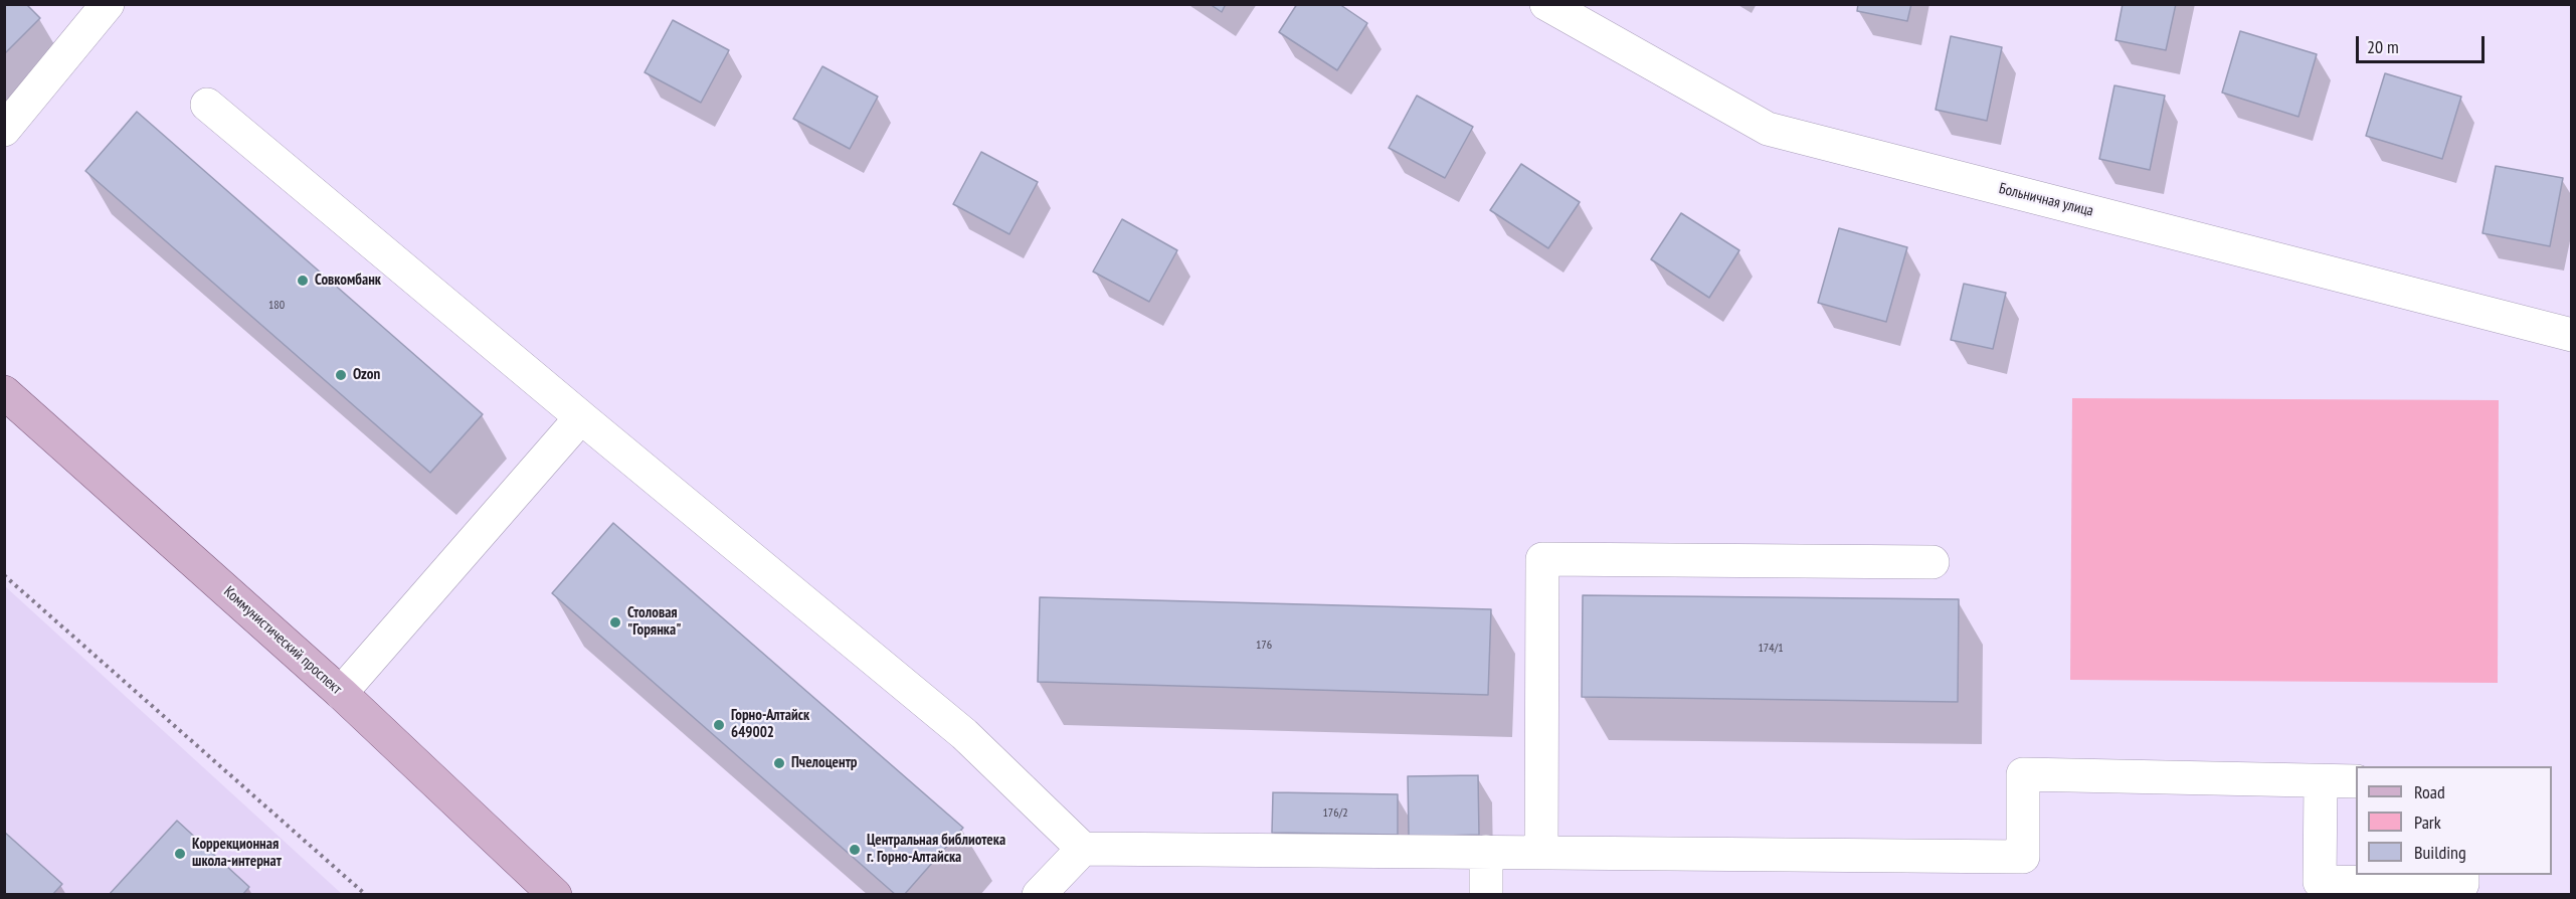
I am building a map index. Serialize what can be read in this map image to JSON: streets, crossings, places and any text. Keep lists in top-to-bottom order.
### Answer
{
  "streets": {
    "main road": ["Коммунистический проспект"],
    "street": ["Больничная улица"]
  },
  "places": [
    "Совкомбанк",
    "Ozon",
    "Столовая \"Горянка\"",
    "Горно-Алтайск 649002",
    "Пчелоцентр",
    "Центральная библиотека г. Горно-Алтайска",
    "Коррекционная школа-интернат"
  ],
  "house_numbers": [
    "180",
    "176",
    "174/1",
    "176/2"
  ],
  "legend": ["Road", "Park", "Building"],
  "scale_bar": "20 m"
}
